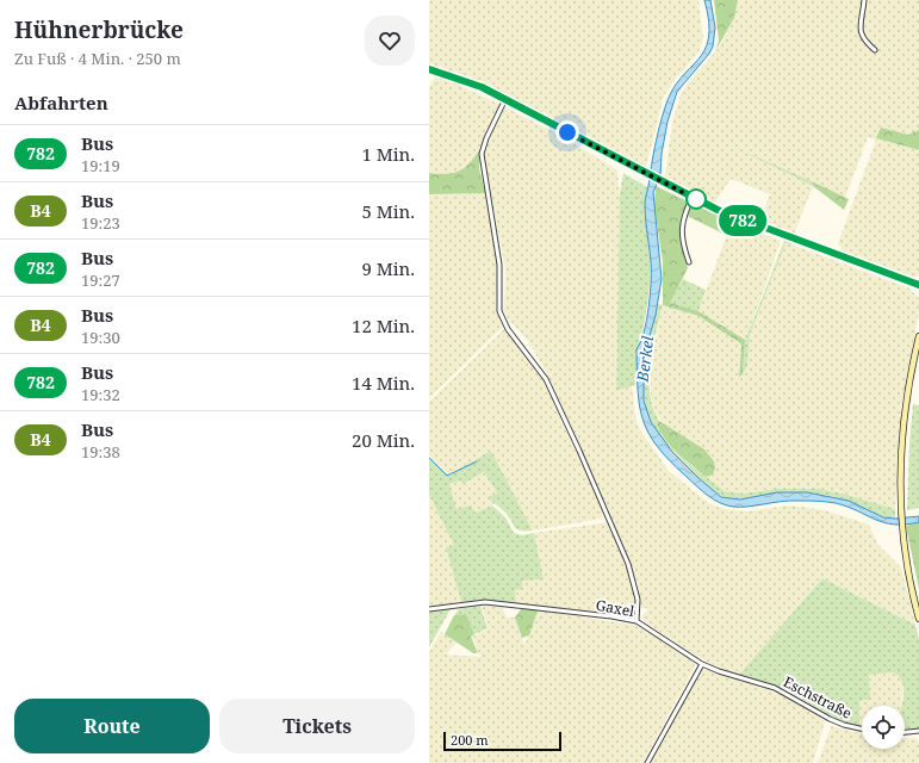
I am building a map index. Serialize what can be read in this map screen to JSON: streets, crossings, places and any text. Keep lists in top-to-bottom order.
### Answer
{
  "streets": {
    "street": ["Gaxel", "Eschstraße"]
  },
  "crossings": [
    ["Gaxel", "Eschstraße"]
  ],
  "water": ["Berkel"],
  "lines": ["bus line 782"],
  "scale_bar": "200 m",
  "page": {
    "heading": [
      ["Hühnerbrücke", "Zu Fuß · 4 Min. · 250 m"],
      "Abfahrten"
    ],
    "on_map": "782",
    "list": [
      {
        "mark": "782",
        "name": "Bus",
        "note": "19:19",
        "value": "1 Min."
      },
      {
        "mark": "B4",
        "name": "Bus",
        "note": "19:23",
        "value": "5 Min."
      },
      {
        "mark": "782",
        "name": "Bus",
        "note": "19:27",
        "value": "9 Min."
      },
      {
        "mark": "B4",
        "name": "Bus",
        "note": "19:30",
        "value": "12 Min."
      },
      {
        "mark": "782",
        "name": "Bus",
        "note": "19:32",
        "value": "14 Min."
      },
      {
        "mark": "B4",
        "name": "Bus",
        "note": "19:38",
        "value": "20 Min."
      }
    ],
    "buttons": ["Route", "Tickets"],
    "scale": "200 m"
  }
}
